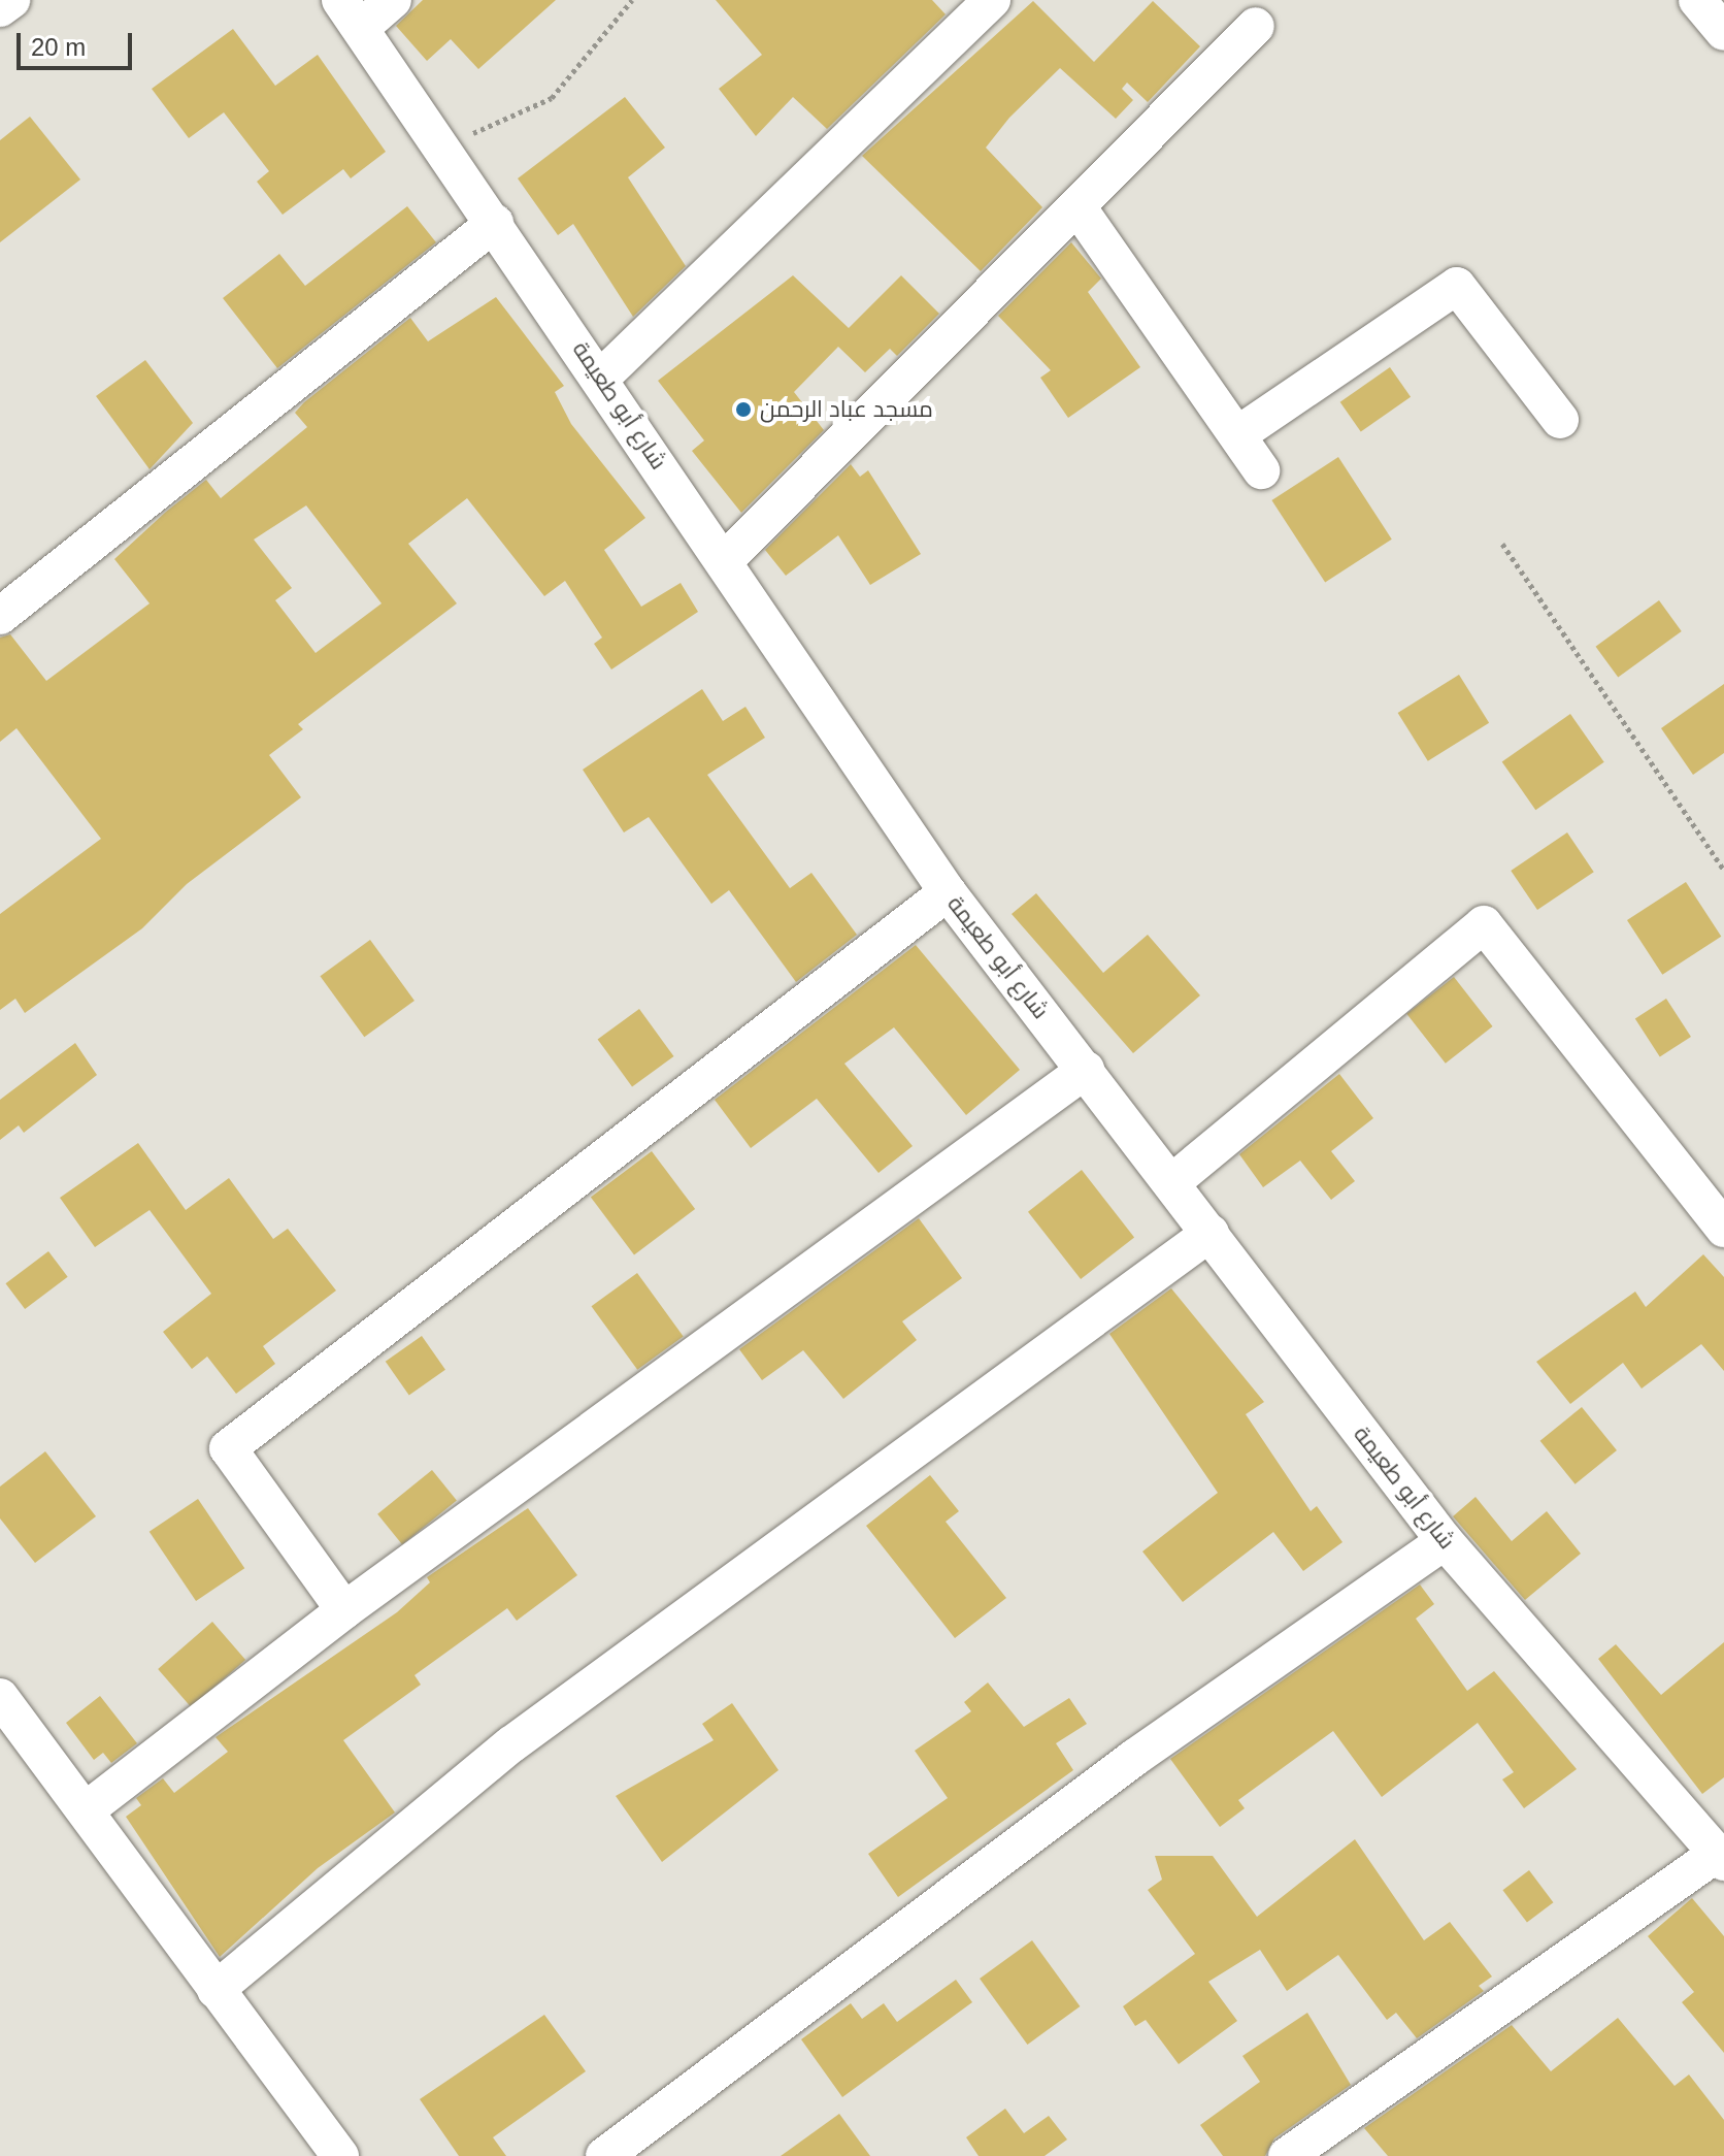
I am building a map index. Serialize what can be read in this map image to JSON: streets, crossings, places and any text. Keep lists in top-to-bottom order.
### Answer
{
  "streets": {
    "street": ["شارع أبو طعيمة"]
  },
  "places": ["مسجد عباد الرحمن"],
  "scale_bar": "20 m"
}
